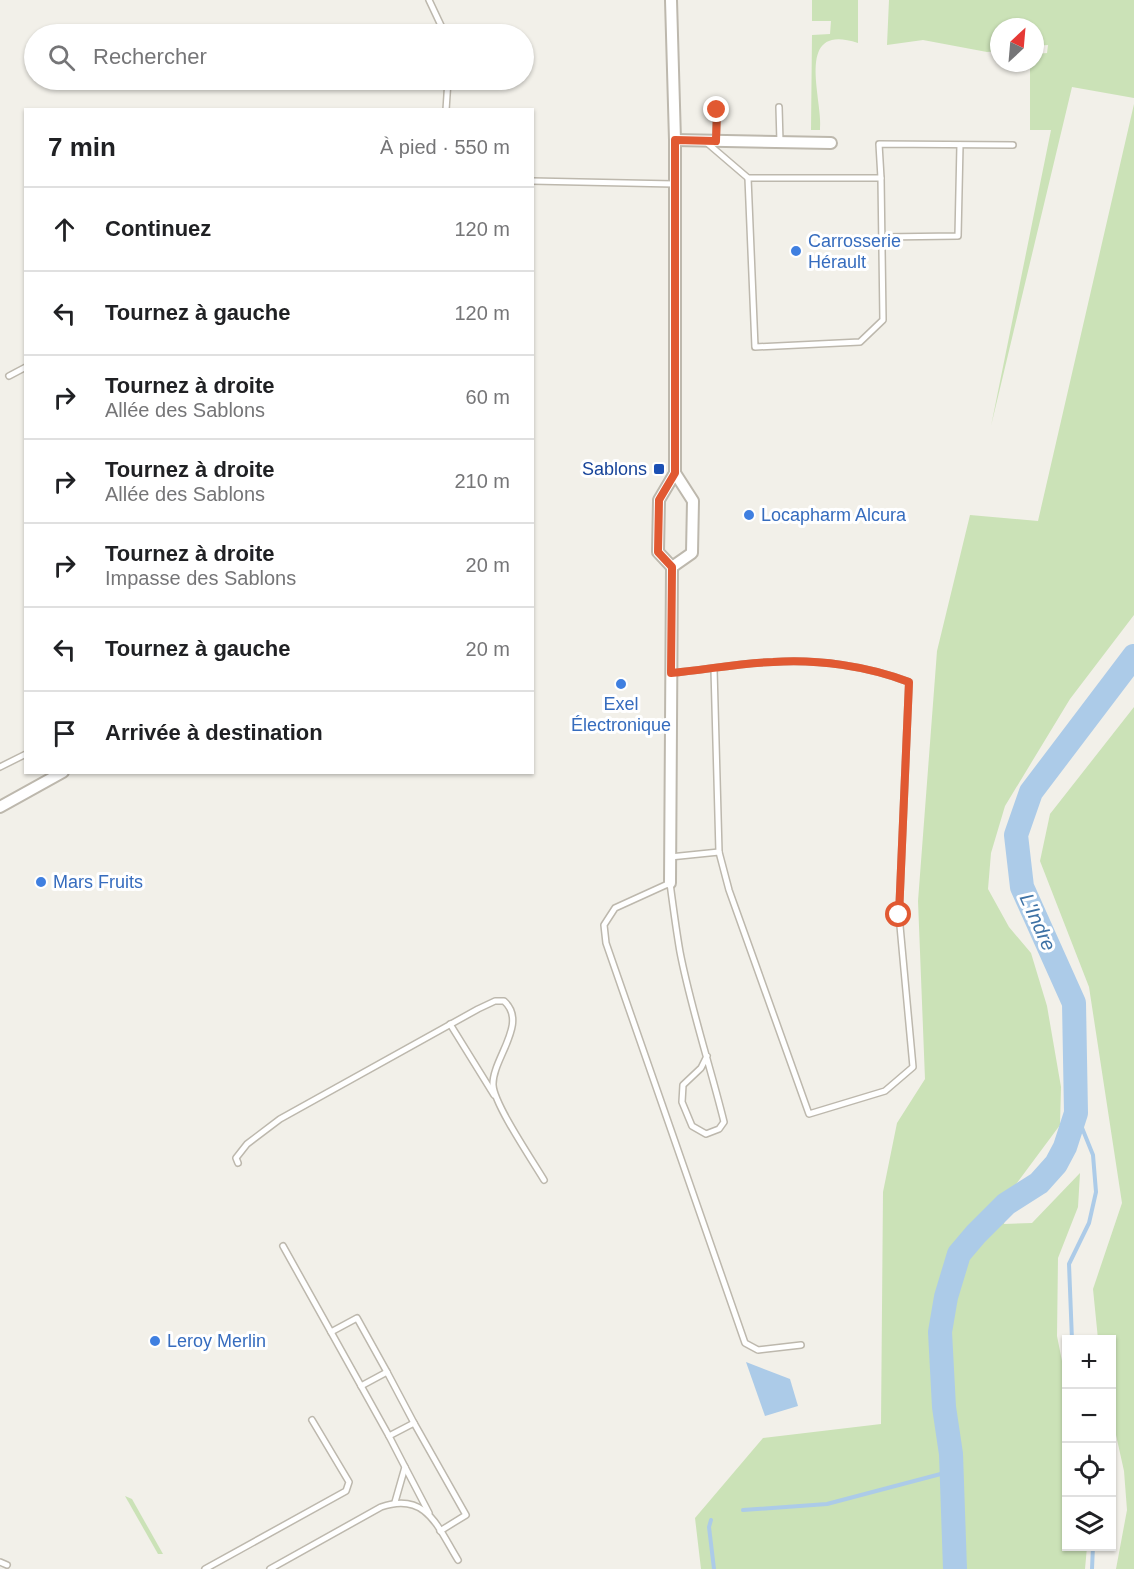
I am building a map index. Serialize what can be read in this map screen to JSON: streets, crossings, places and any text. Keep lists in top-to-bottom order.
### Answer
{
  "water": ["L'Indre"],
  "places": {
    "other": [
      "Carrosserie Hérault",
      "Locapharm Alcura",
      "Exel Électronique",
      "Mars Fruits",
      "Leroy Merlin"
    ],
    "transit": ["Sablons"]
  },
  "north": "top right",
  "page": {
    "search": "Rechercher",
    "heading": ["7 min", "À pied · 550 m"],
    "list": [
      ["Continuez", "120 m"],
      ["Tournez à gauche", "120 m"],
      ["Tournez à droite", "Allée des Sablons", "60 m"],
      ["Tournez à droite", "Allée des Sablons", "210 m"],
      ["Tournez à droite", "Impasse des Sablons", "20 m"],
      ["Tournez à gauche", "20 m"],
      "Arrivée à destination"
    ],
    "map_buttons": ["+", "−"]
  }
}
